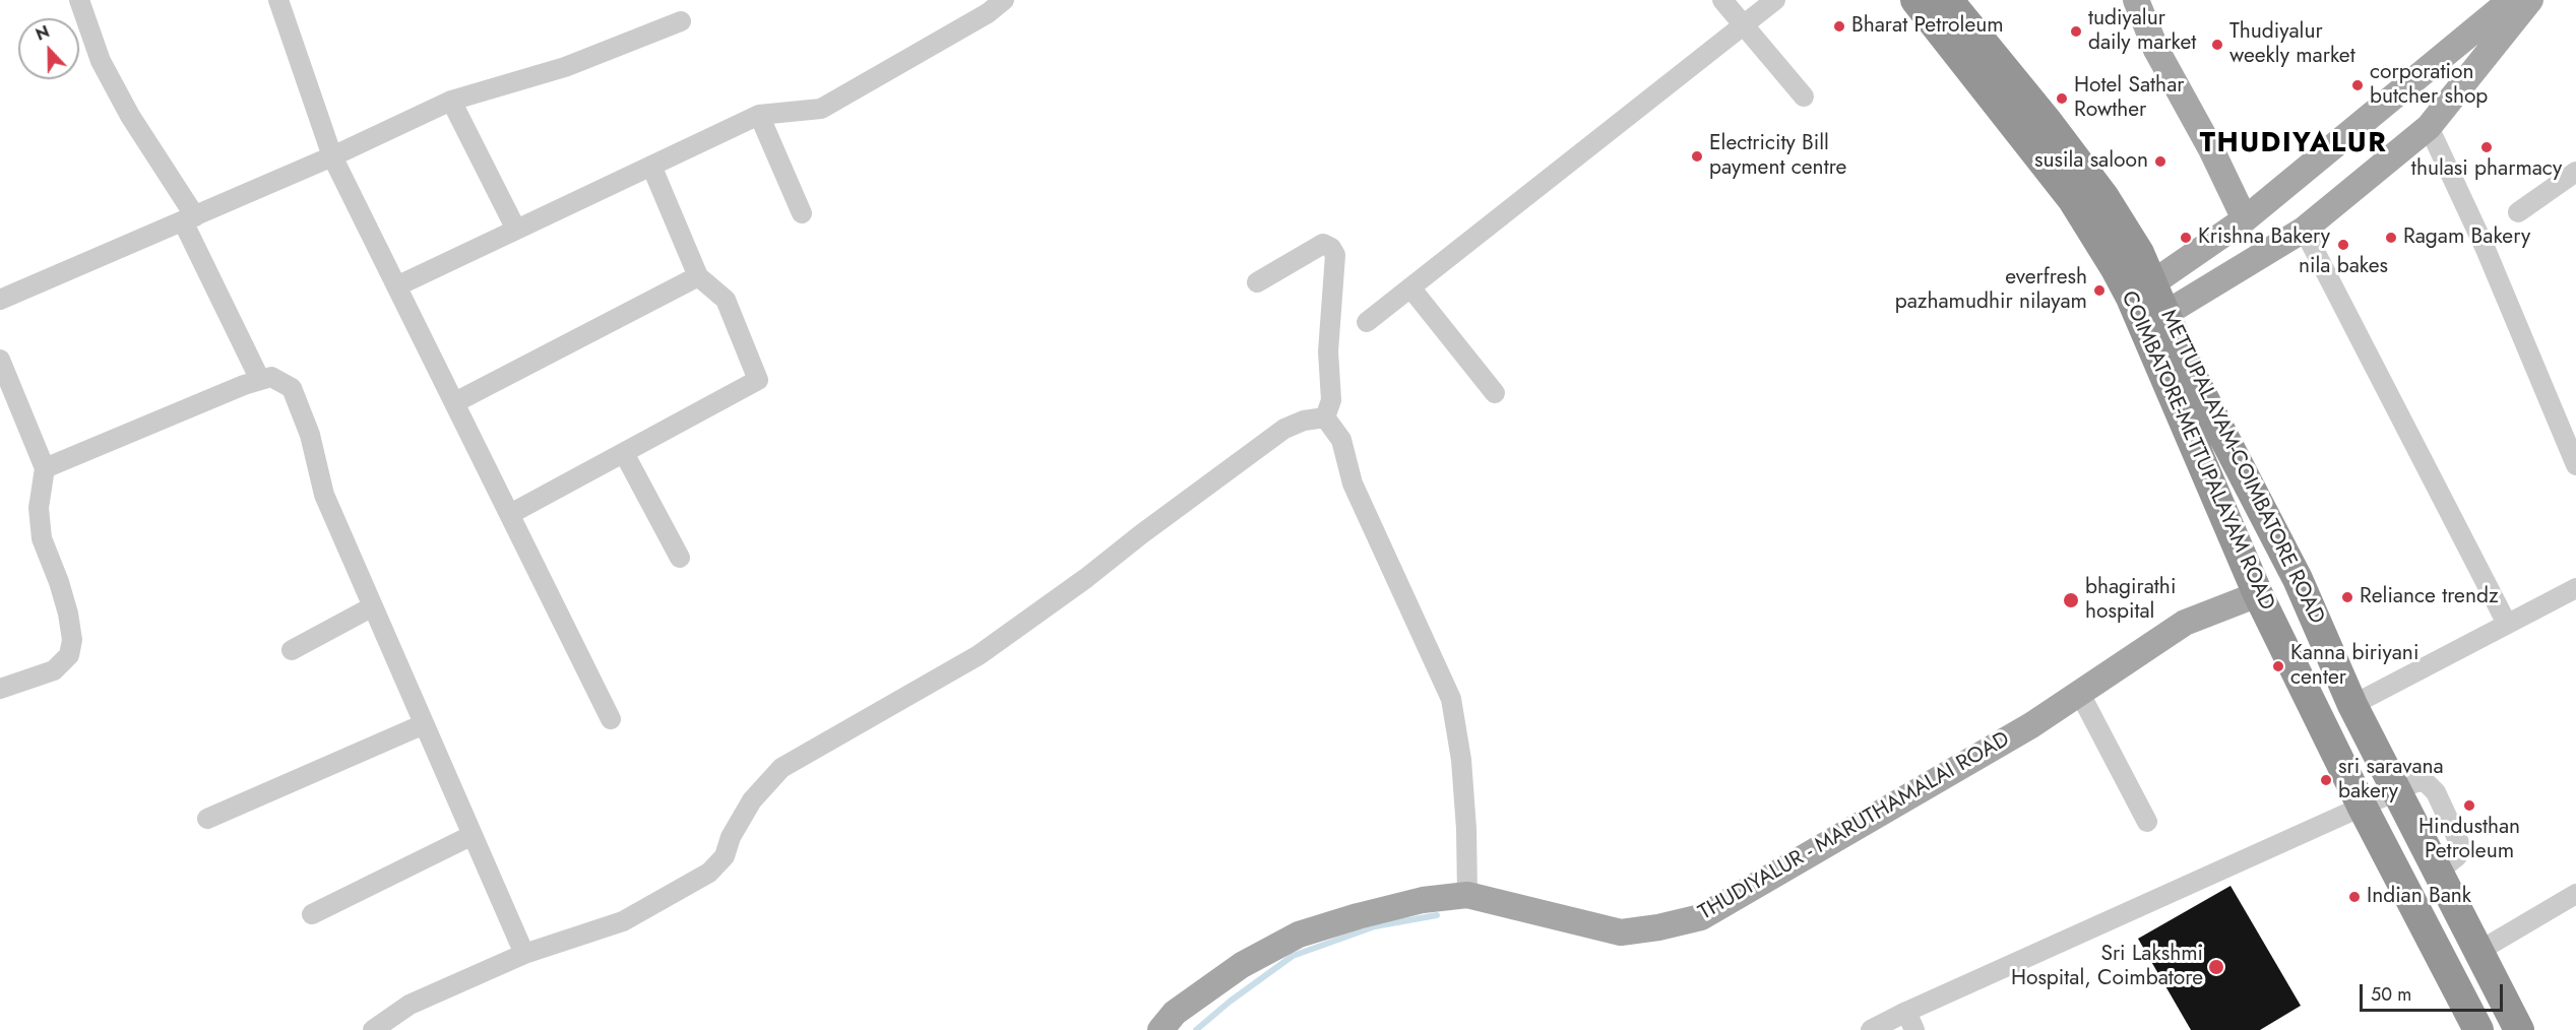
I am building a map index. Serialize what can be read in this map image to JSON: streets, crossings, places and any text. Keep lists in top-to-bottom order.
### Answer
{
  "streets": {
    "highway": ["COIMBATORE-METTUPALAYAM ROAD", "METTUPALAYAM-COIMBATORE ROAD"],
    "main road": ["THUDIYALUR - MARUTHAMALAI ROAD"]
  },
  "crossings": [
    ["COIMBATORE-METTUPALAYAM ROAD", "METTUPALAYAM-COIMBATORE ROAD"],
    ["COIMBATORE-METTUPALAYAM ROAD", "THUDIYALUR - MARUTHAMALAI ROAD"]
  ],
  "districts": ["THUDIYALUR"],
  "places": [
    "Bharat Petroleum",
    "tudiyalur daily market",
    "Thudiyalur weekly market",
    "corporation butcher shop",
    "Hotel Sathar Rowther",
    "thulasi pharmacy",
    "Electricity Bill payment centre",
    "susila saloon",
    "Krishna Bakery",
    "Ragam Bakery",
    "nila bakes",
    "everfresh pazhamudhir nilayam",
    "Reliance trendz",
    "bhagirathi hospital",
    "Kanna biriyani center",
    "sri saravana bakery",
    "Hindusthan Petroleum",
    "Indian Bank",
    "Sri Lakshmi Hospital, Coimbatore"
  ],
  "scale_bar": "50 m",
  "north": "top"
}
